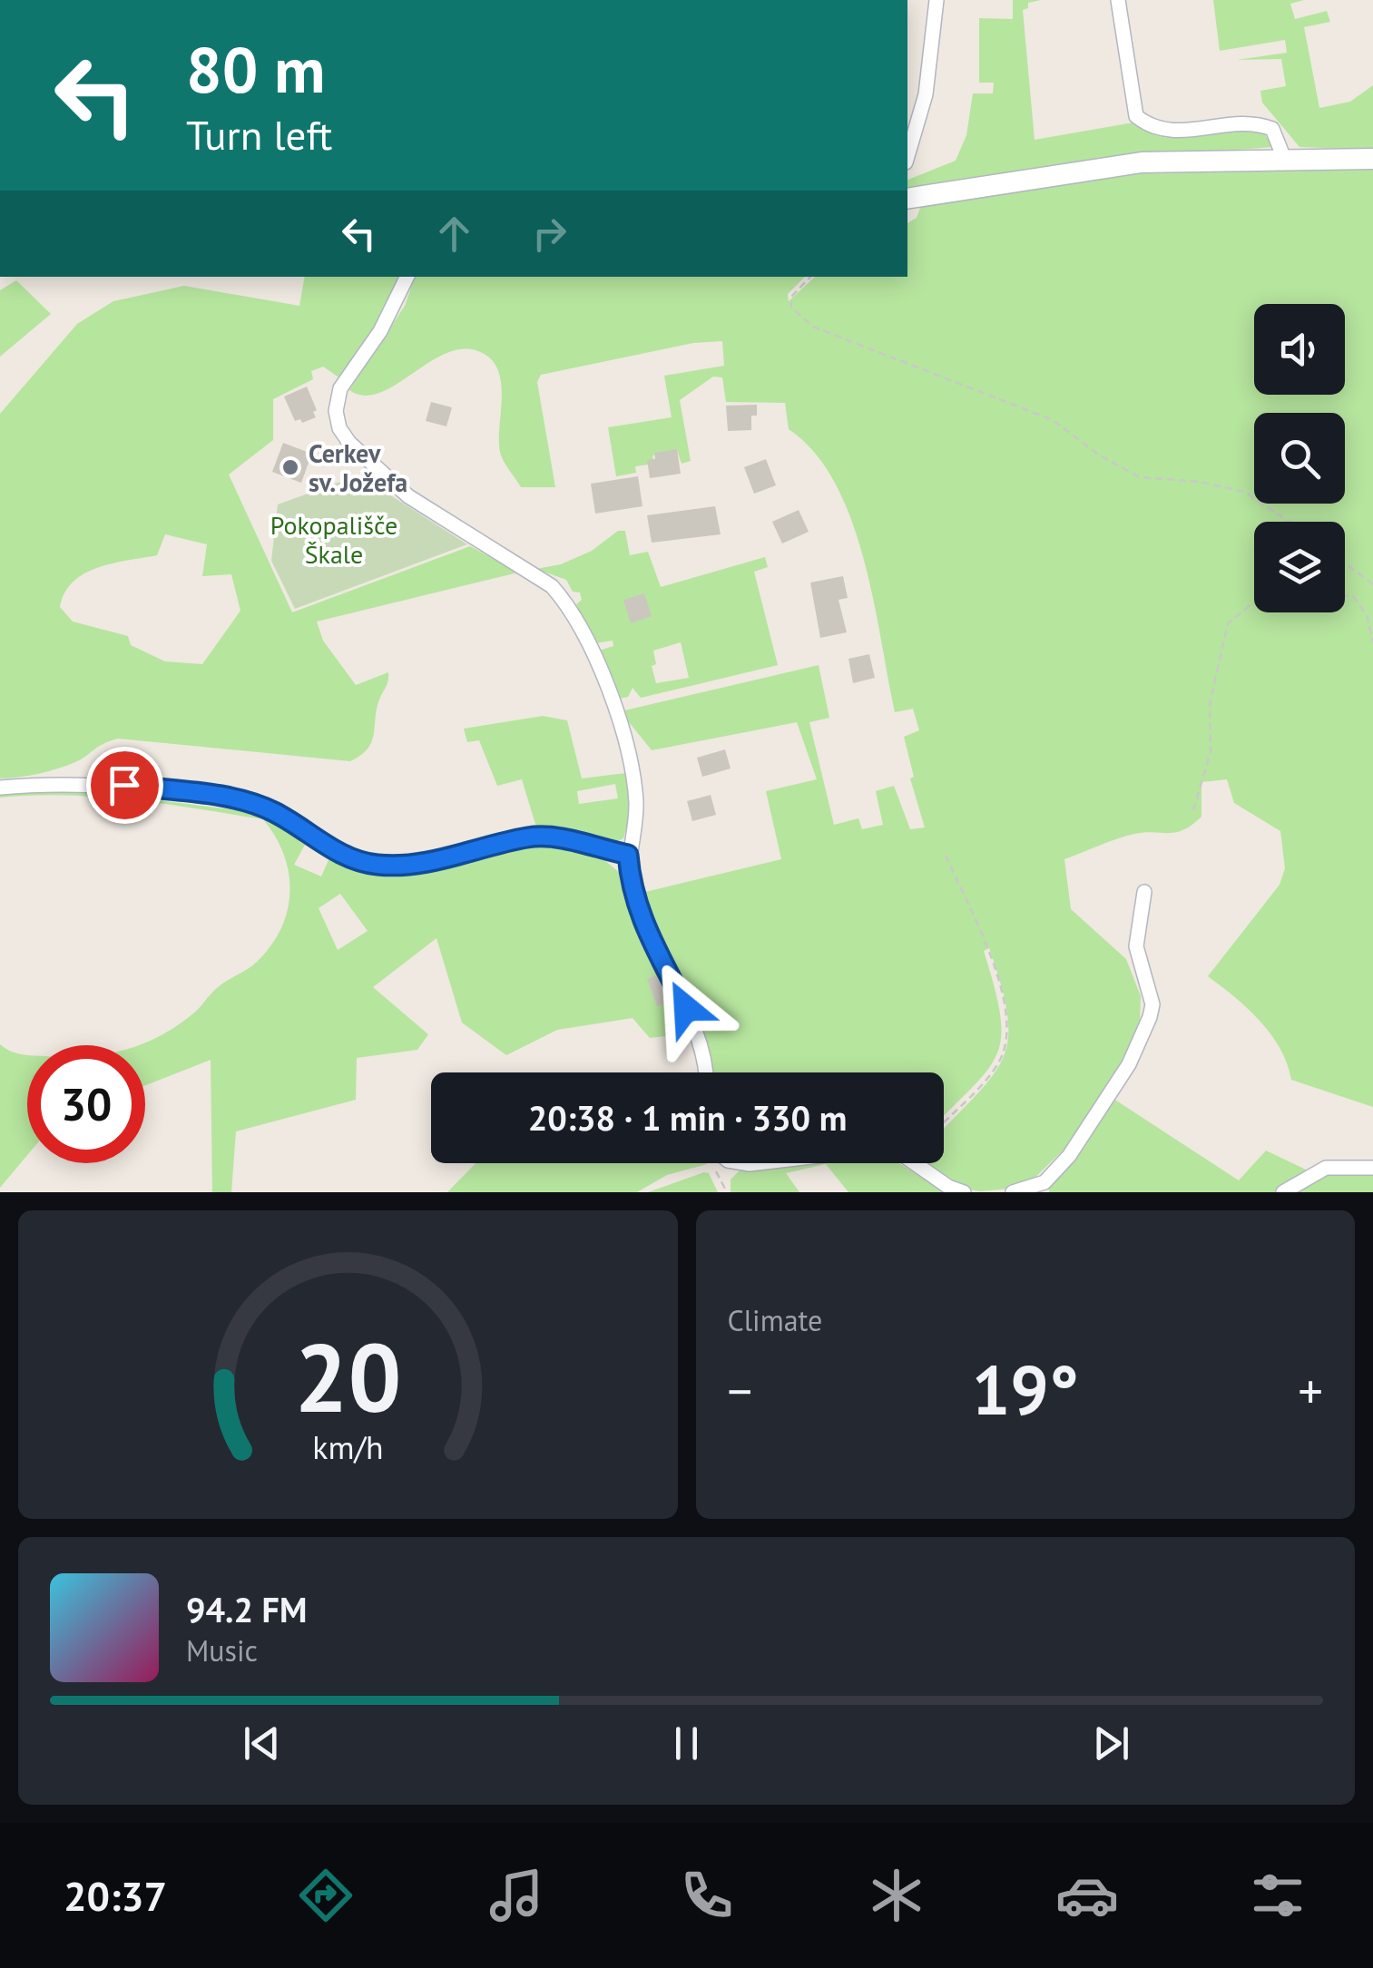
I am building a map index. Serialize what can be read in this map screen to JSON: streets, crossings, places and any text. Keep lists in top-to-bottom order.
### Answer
{
  "parks": ["Pokopališče Škale"],
  "places": ["Cerkev sv. Jožefa"],
  "page": {
    "turn": ["80 m", "Turn left"],
    "limit": "30",
    "trip": "20:38 · 1 min · 330 m",
    "tile": "Climate",
    "heat": ["−", "19°", "+"],
    "song": ["94.2 FM", "Music"],
    "tabs": "20:37",
    "gauge": ["20", "km/h"]
  }
}
